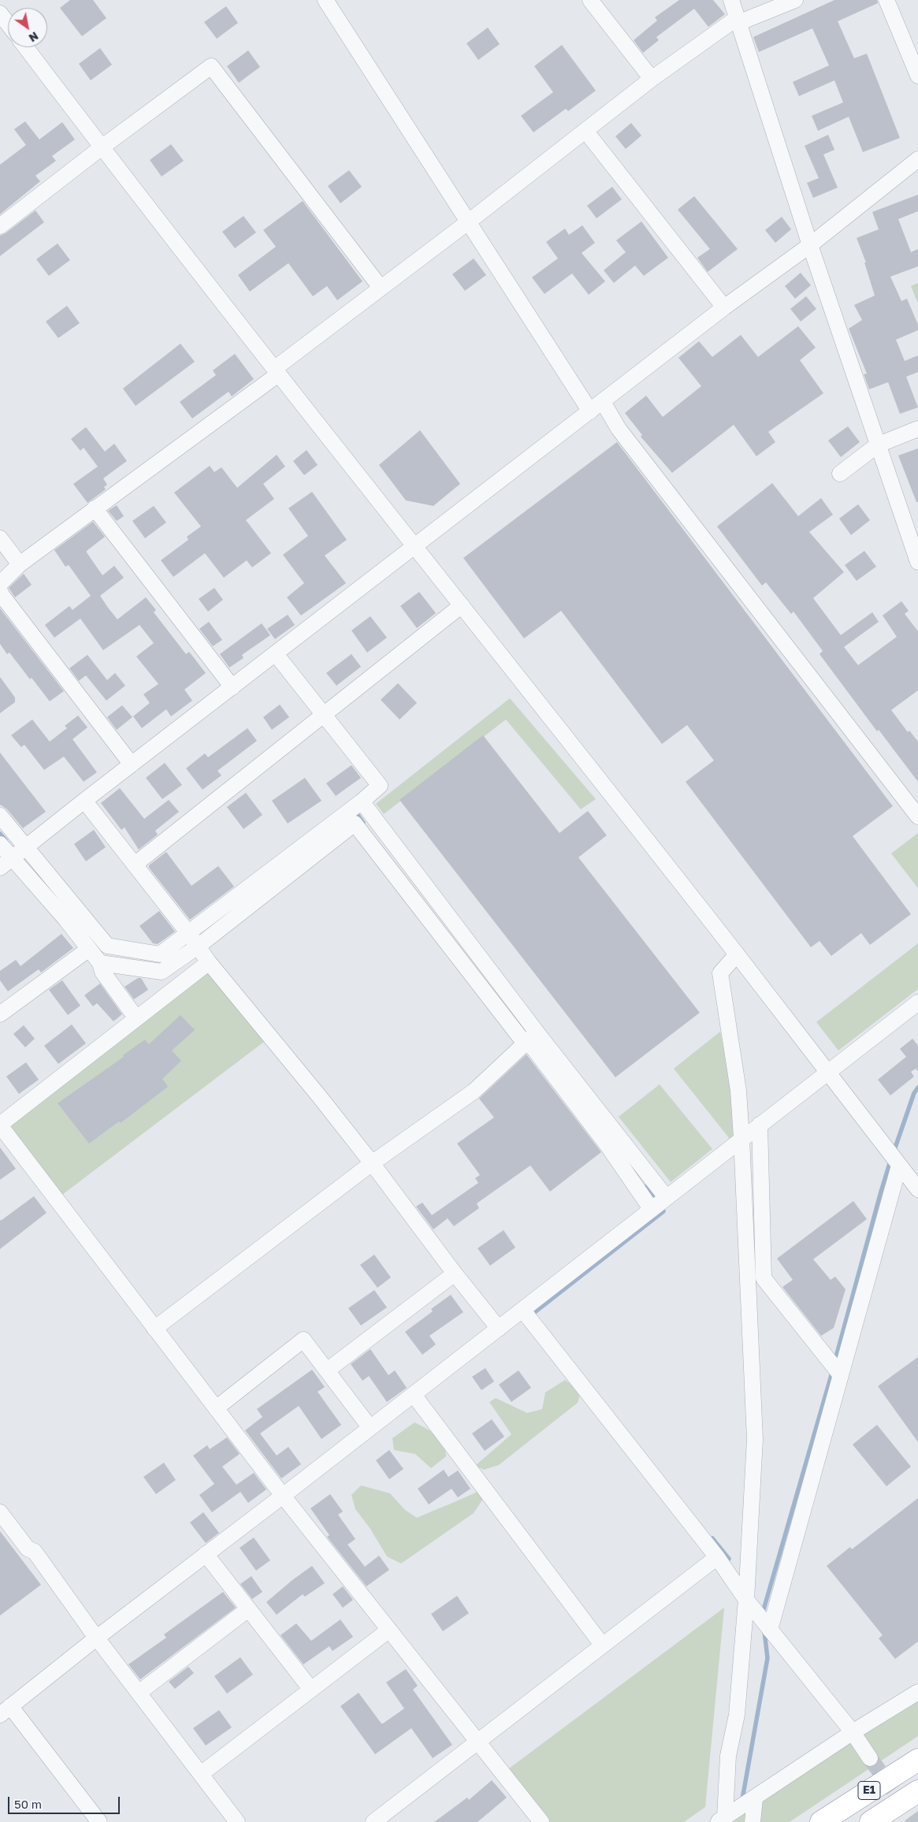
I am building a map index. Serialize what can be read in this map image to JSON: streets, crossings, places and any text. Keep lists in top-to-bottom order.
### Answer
{
  "streets": {
    "highway": ["E1"]
  },
  "scale_bar": "50 m",
  "north": "bottom right"
}
